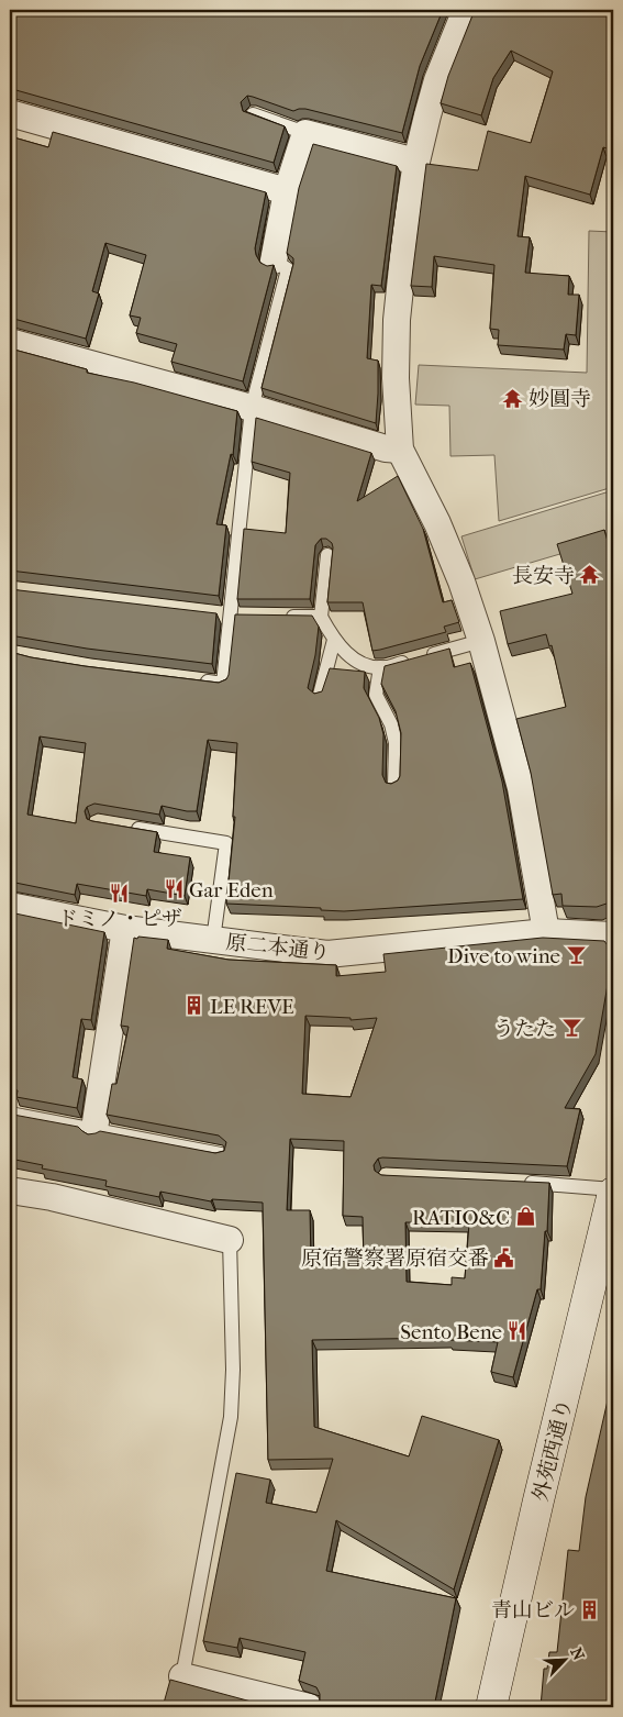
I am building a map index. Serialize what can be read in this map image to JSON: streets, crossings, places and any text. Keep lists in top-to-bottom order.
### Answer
{
  "streets": {
    "main road": ["外苑西通り"],
    "street": ["原二本通り"]
  },
  "places": {
    "temple": ["妙圓寺", "長安寺"],
    "restaurant": ["Gar Eden", "ドミノ・ピザ", "Sento Bene"],
    "bar": ["Dive to wine", "うたた"],
    "building": ["LE REVE", "青山ビル"],
    "shop": ["RATIO&C"],
    "public building": ["原宿警察署原宿交番"]
  },
  "north": "top right"
}
